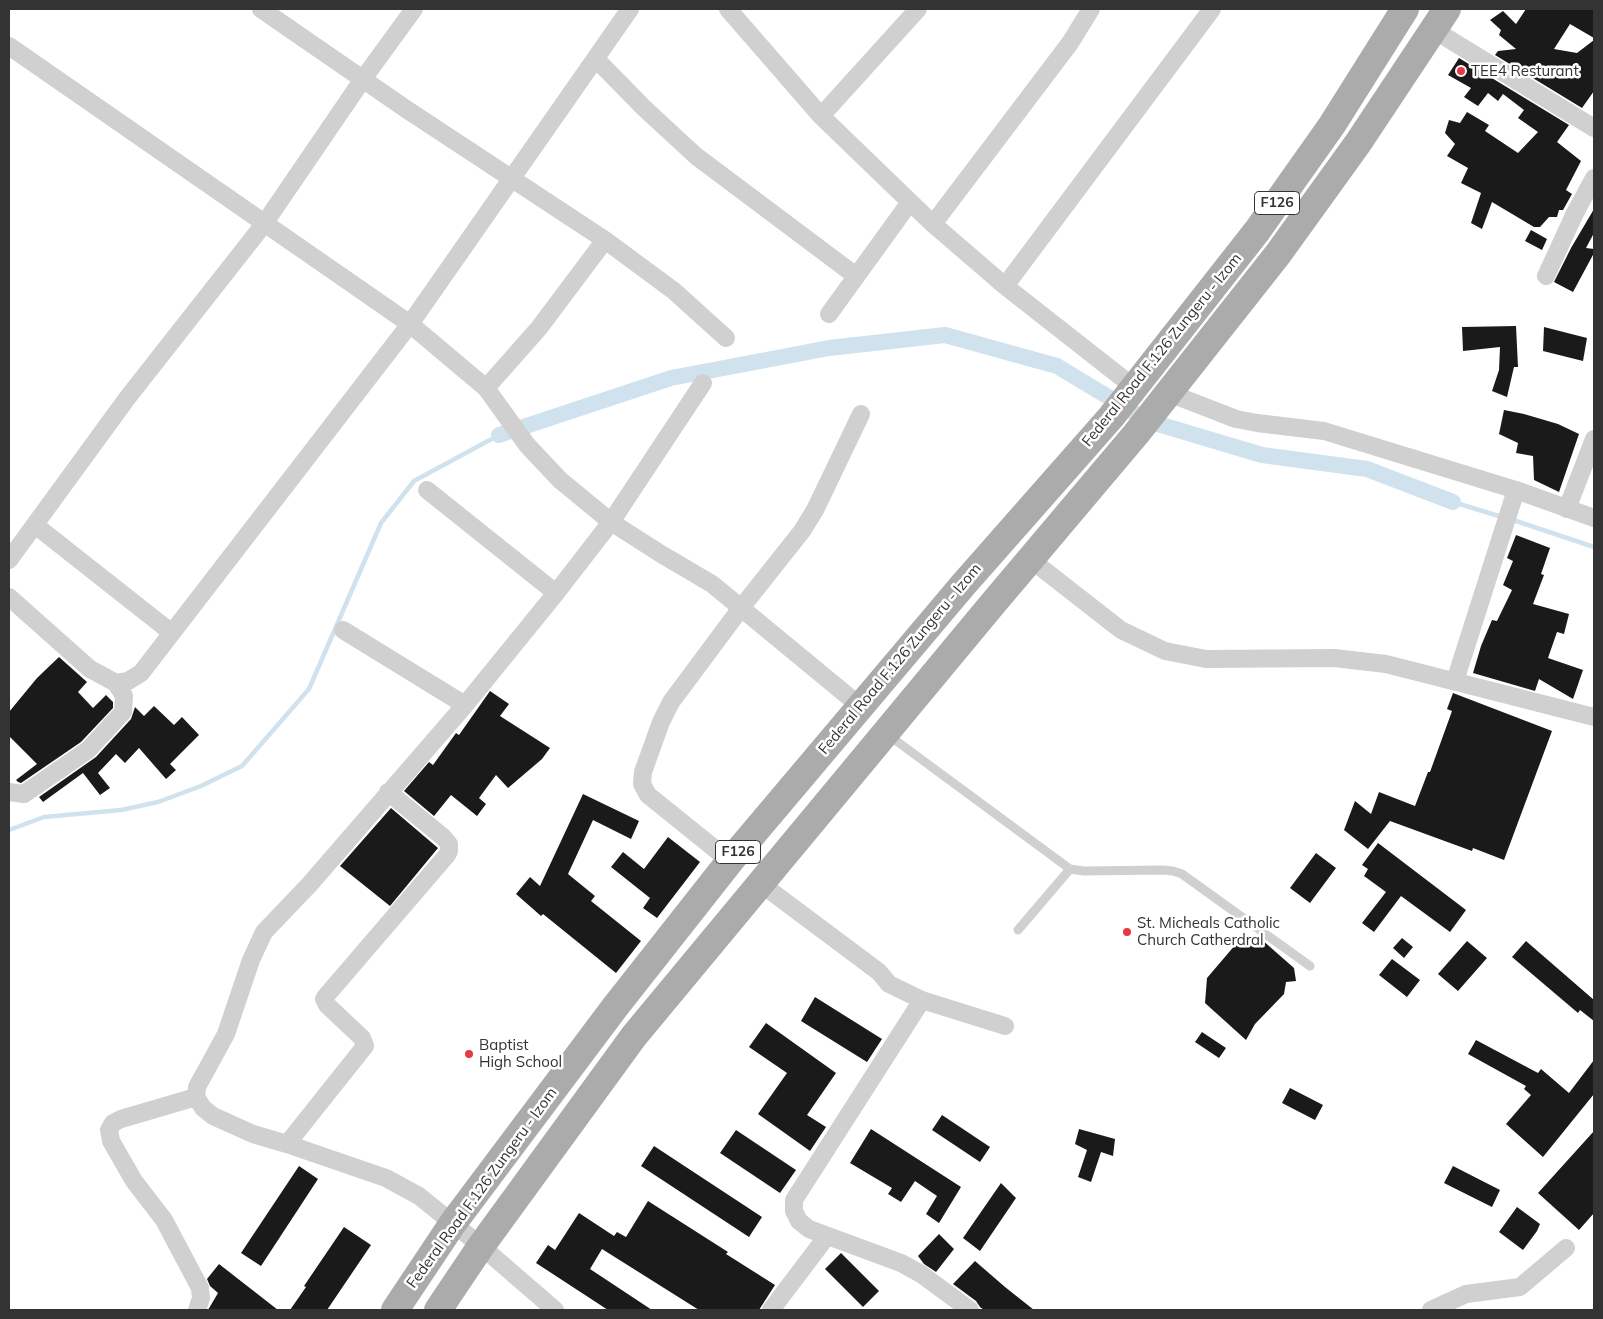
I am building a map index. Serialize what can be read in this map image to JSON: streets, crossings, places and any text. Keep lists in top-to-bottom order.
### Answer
{
  "streets": {
    "main road": ["F126", "Federal Road F.126 Zungeru - Izom"]
  },
  "places": ["TEE4 Resturant", "St. Micheals Catholic Church Catherdral", "Baptist High School"]
}
